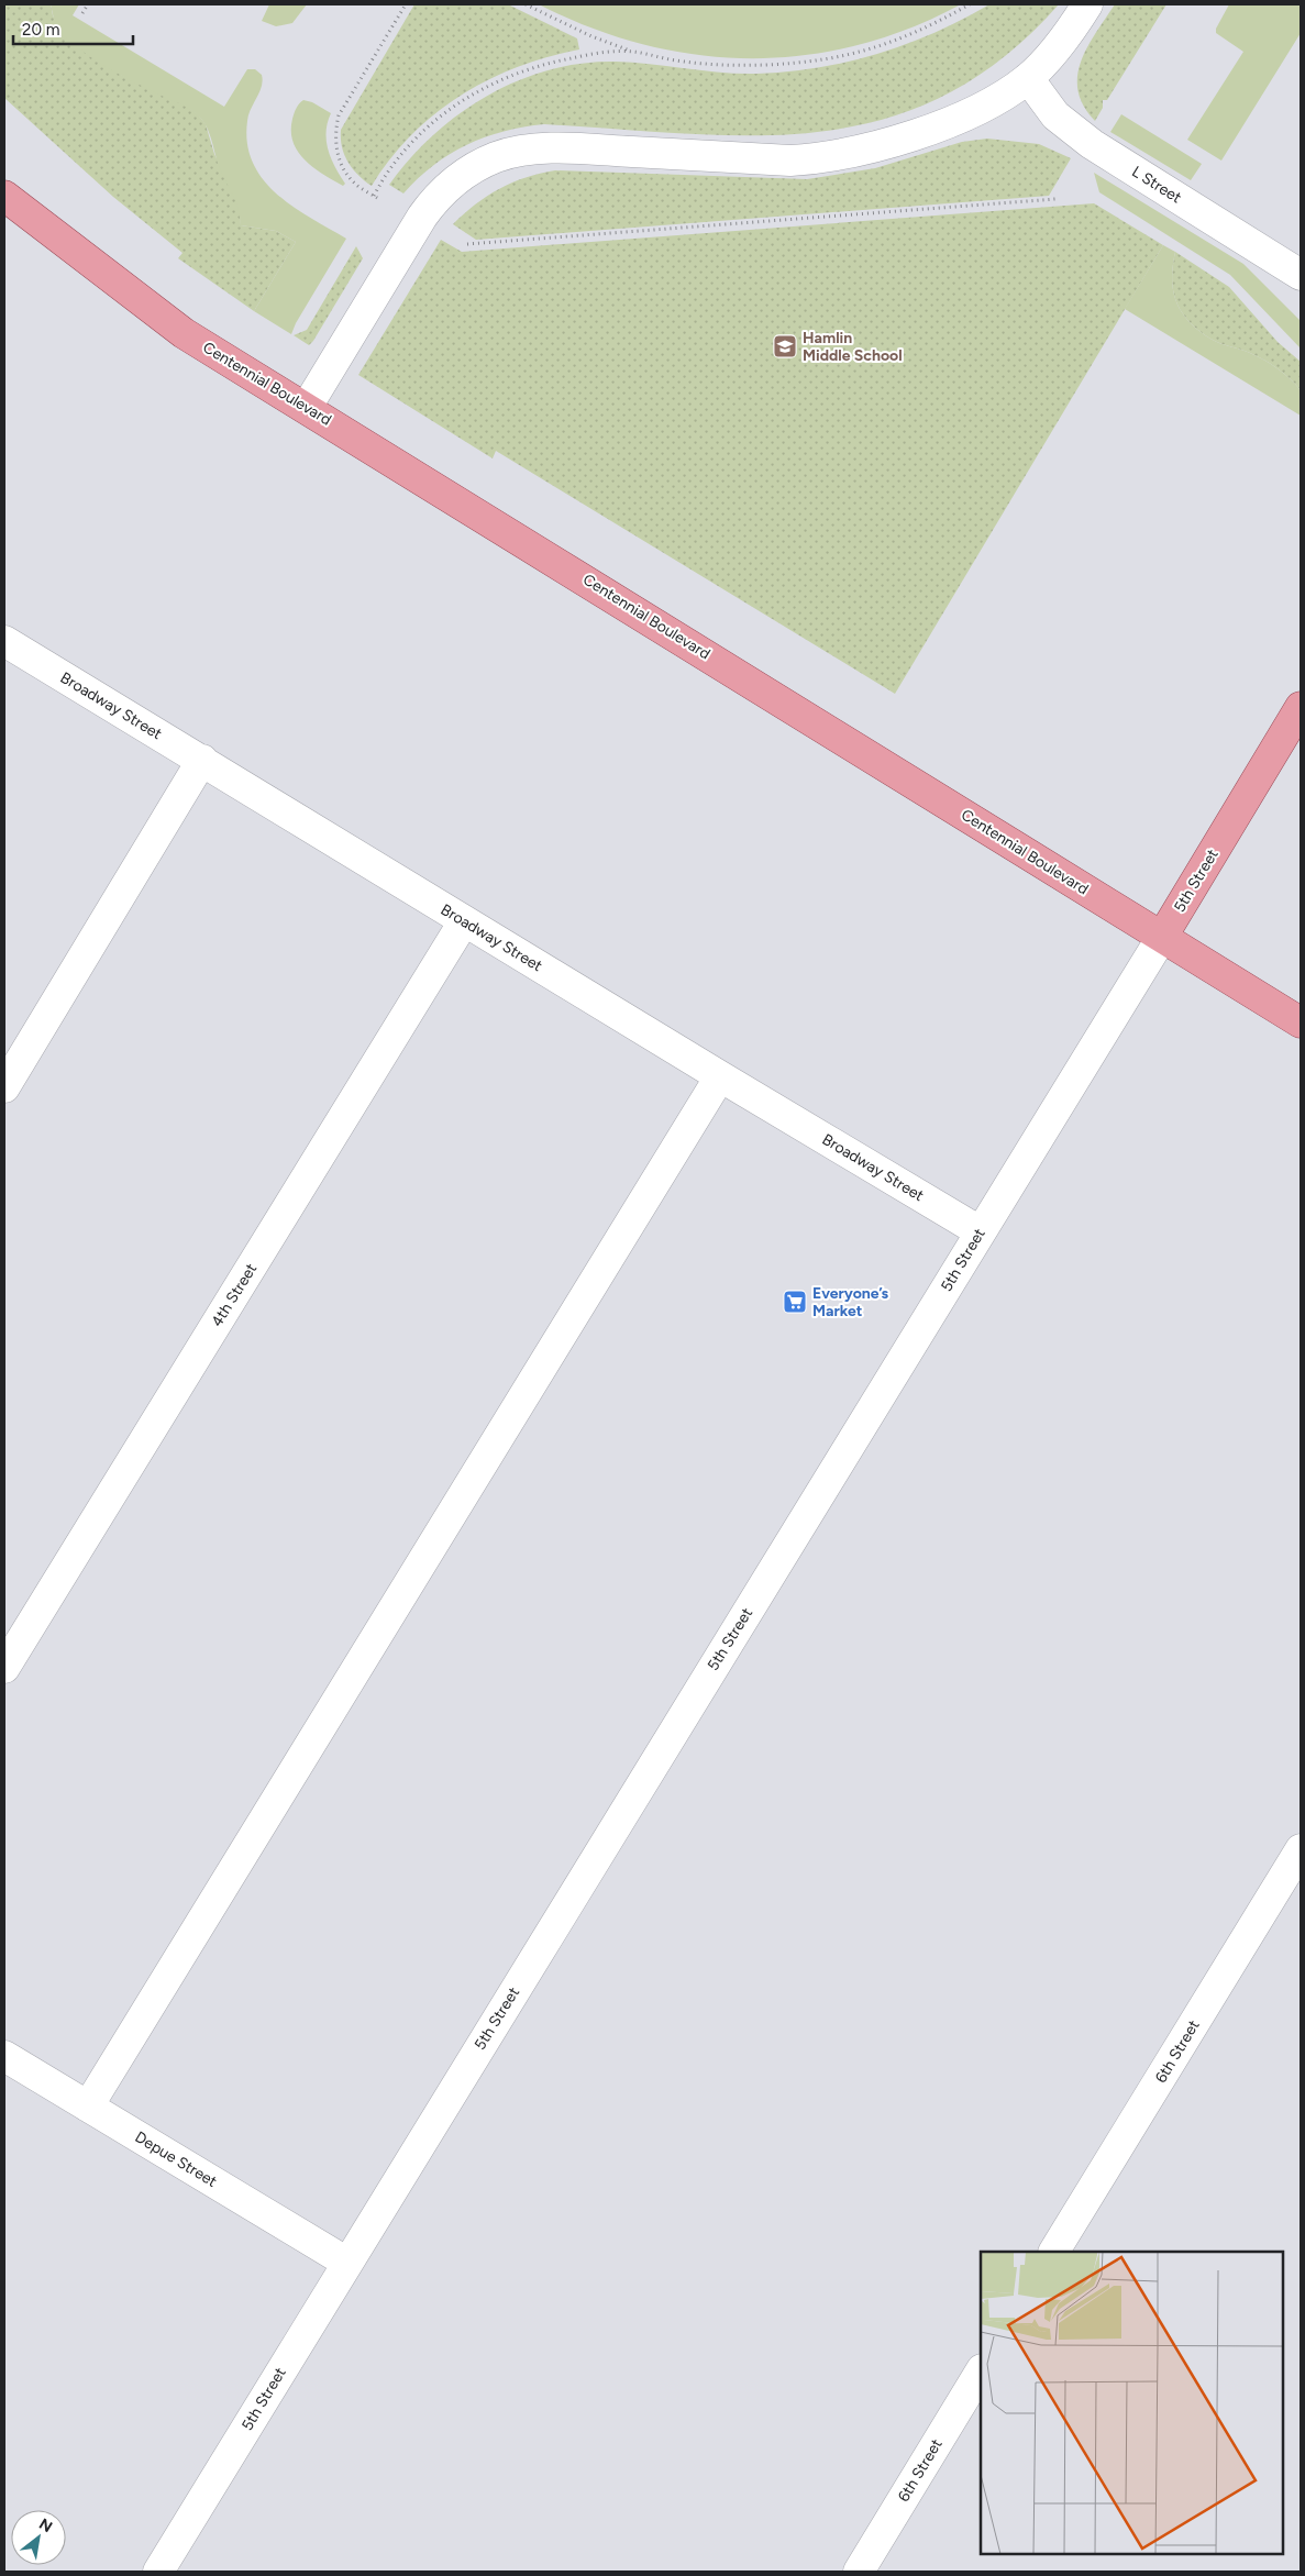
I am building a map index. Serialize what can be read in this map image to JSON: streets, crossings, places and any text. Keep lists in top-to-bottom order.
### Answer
{
  "streets": {
    "main road": ["Centennial Boulevard", "5th Street"],
    "street": [
      "L Street",
      "Broadway Street",
      "4th Street",
      "6th Street",
      "Depue Street"
    ]
  },
  "crossings": [
    ["Centennial Boulevard", "5th Street"],
    ["Broadway Street", "5th Street"],
    ["Broadway Street", "4th Street"],
    ["5th Street", "Depue Street"]
  ],
  "places": {
    "school or university": ["Hamlin Middle School"],
    "supermarket": ["Everyone’s Market"]
  },
  "scale_bar": "20 m",
  "north": "top right"
}
